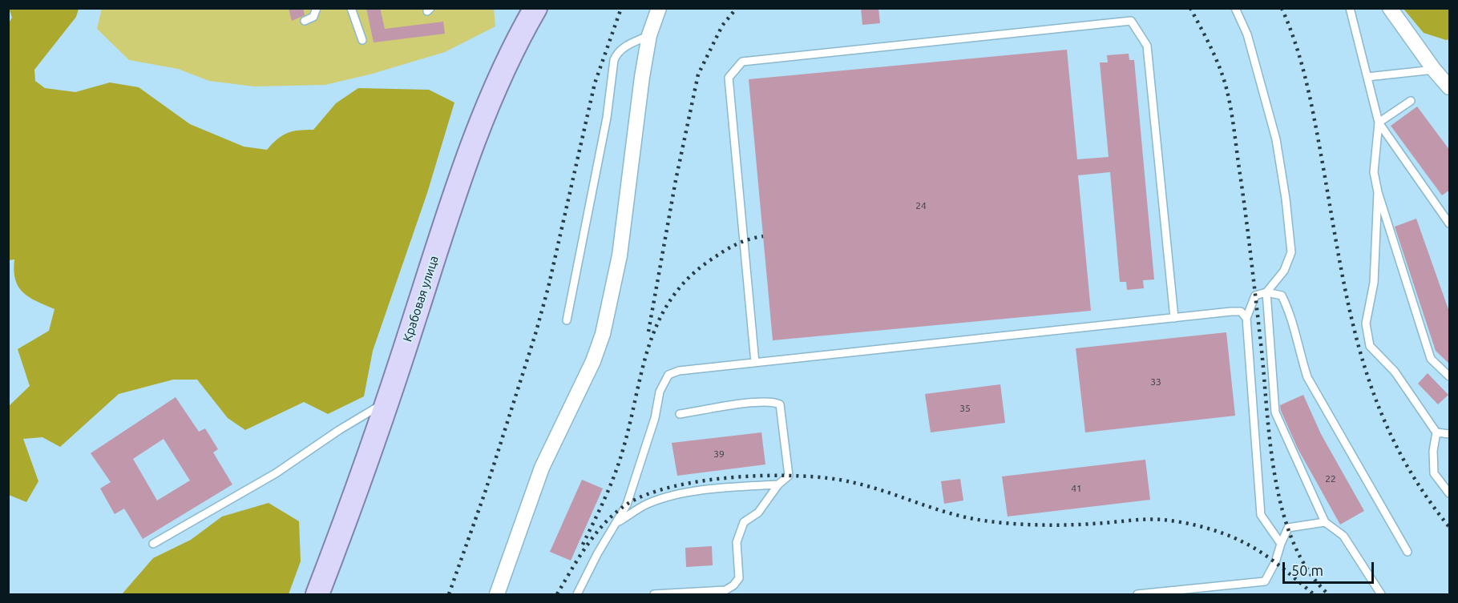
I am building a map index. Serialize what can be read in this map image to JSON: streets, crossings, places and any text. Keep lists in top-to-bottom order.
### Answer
{
  "streets": {
    "main road": ["Крабовая улица"]
  },
  "house_numbers": [
    "24",
    "33",
    "35",
    "39",
    "22",
    "41"
  ],
  "scale_bar": "50 m"
}
